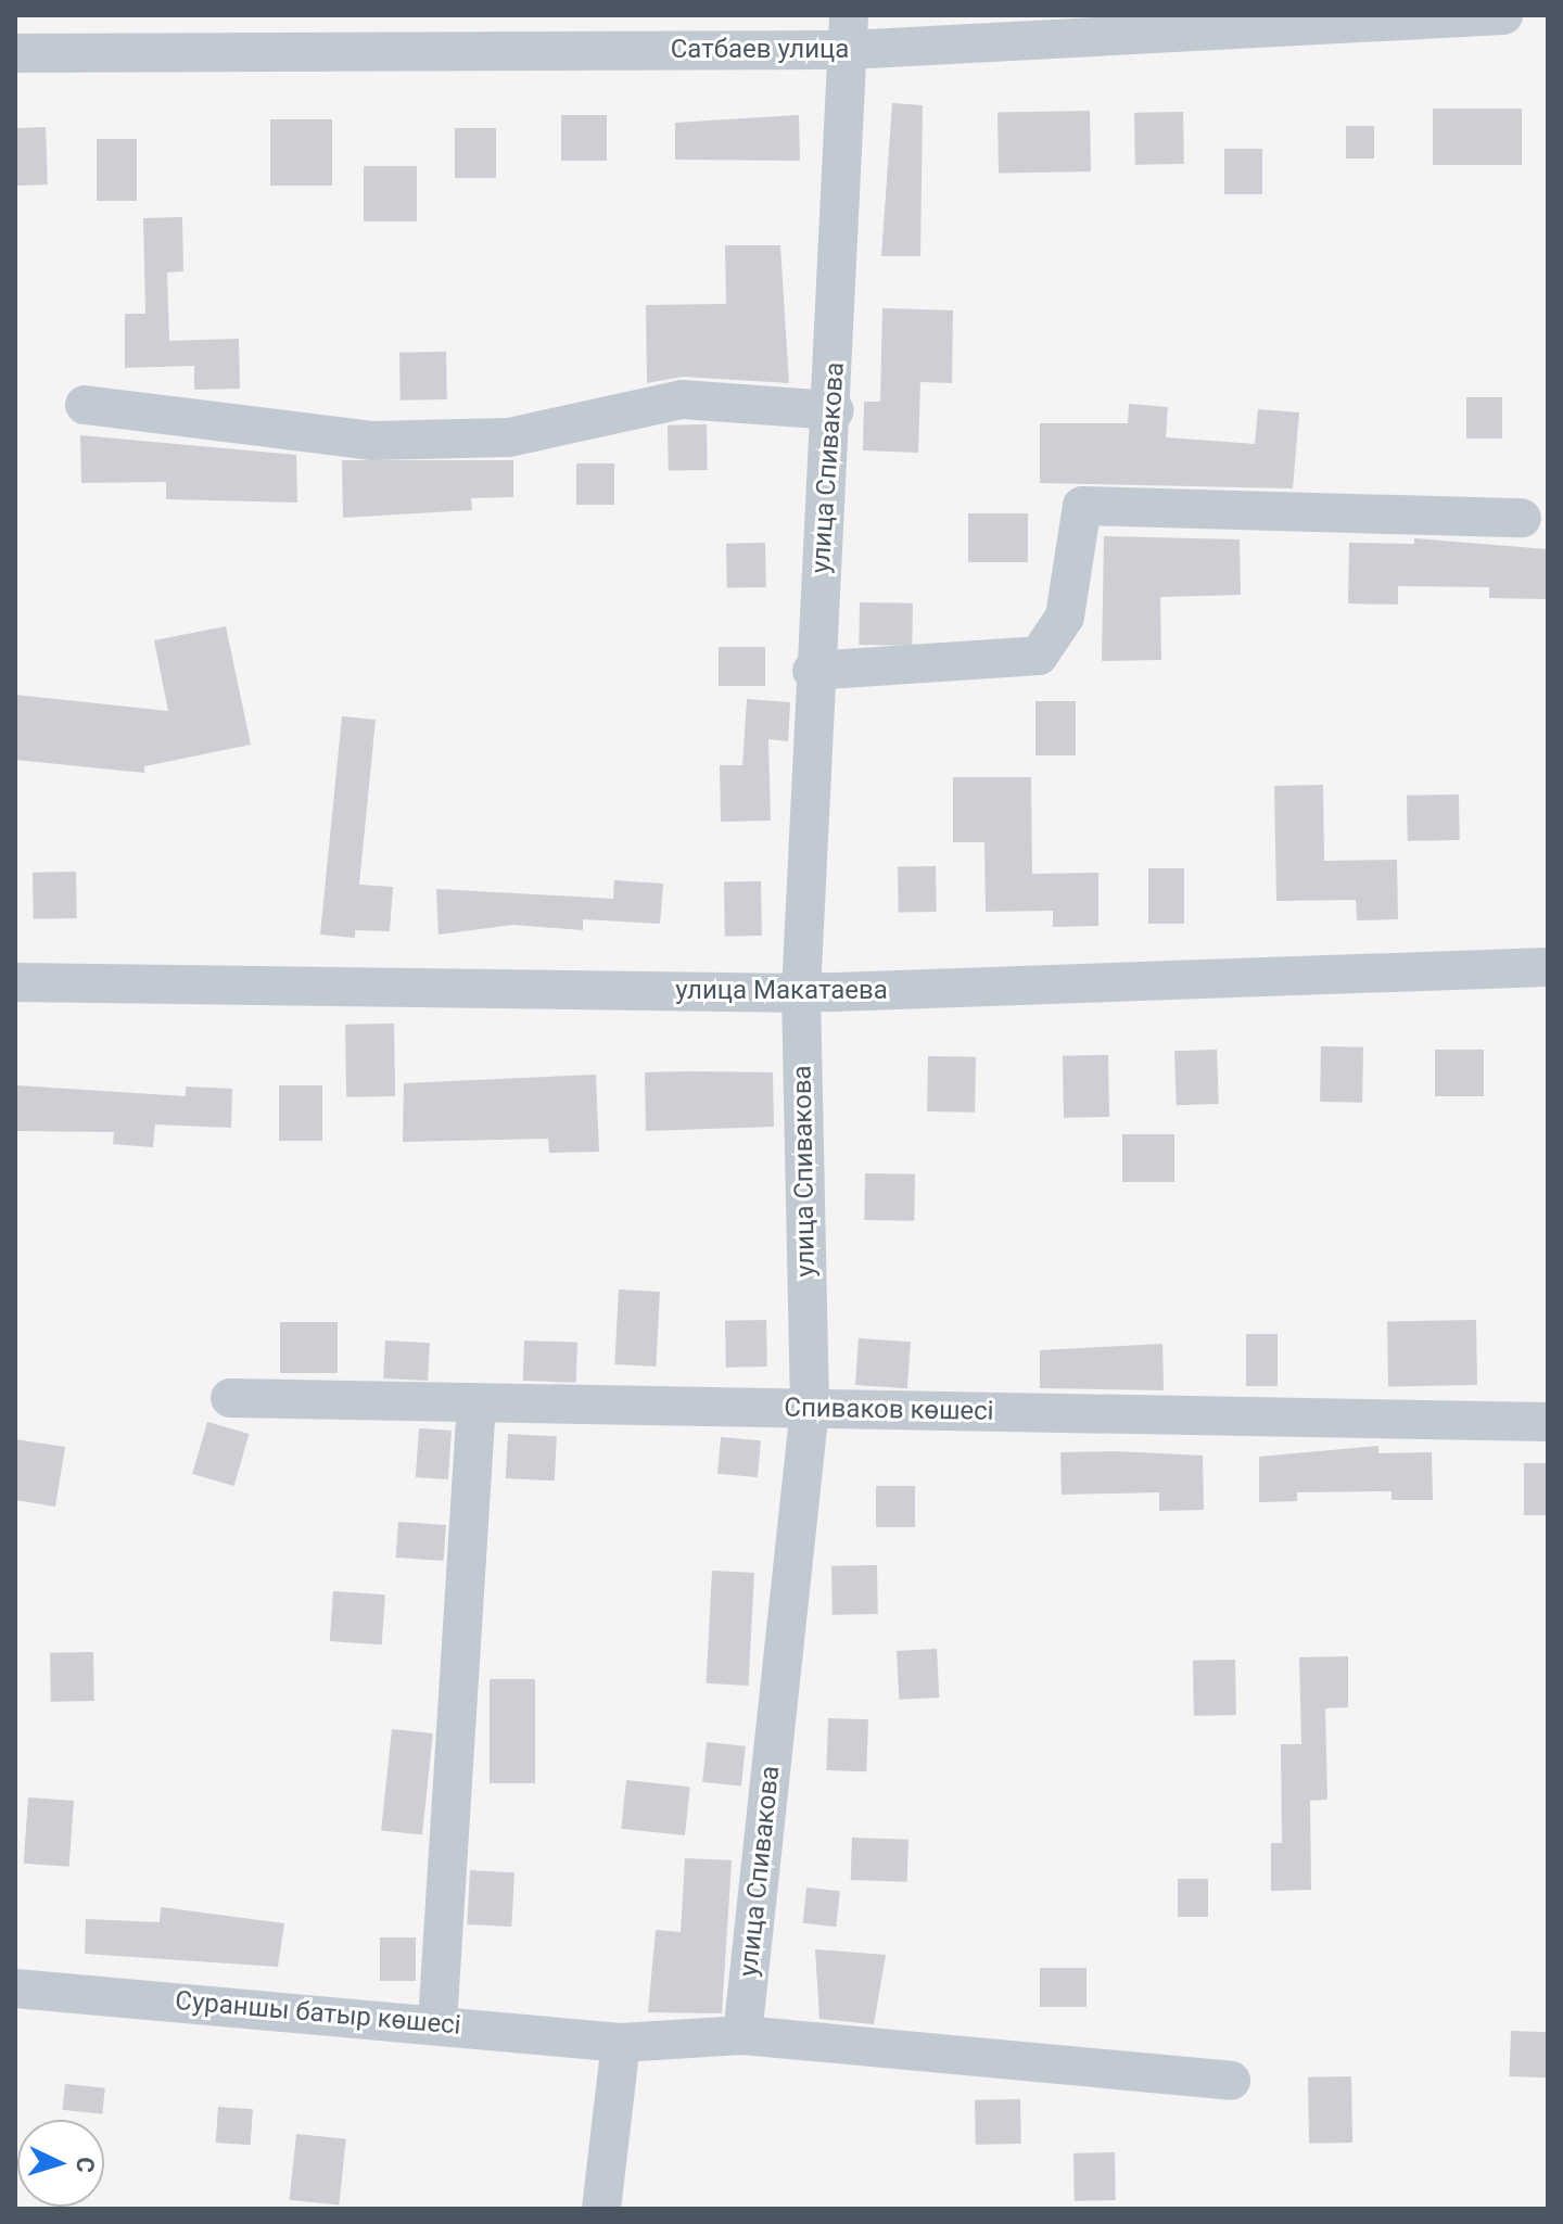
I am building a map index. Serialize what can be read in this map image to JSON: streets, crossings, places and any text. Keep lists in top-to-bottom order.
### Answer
{
  "streets": {
    "street": [
      "Сатбаев улица",
      "улица Спивакова",
      "улица Макатаева",
      "Спиваков көшесі",
      "Сураншы батыр көшесі"
    ]
  },
  "crossings": [
    ["Сатбаев улица", "улица Спивакова"],
    ["улица Спивакова", "улица Макатаева"],
    ["улица Спивакова", "Спиваков көшесі"]
  ],
  "north": "right"
}
